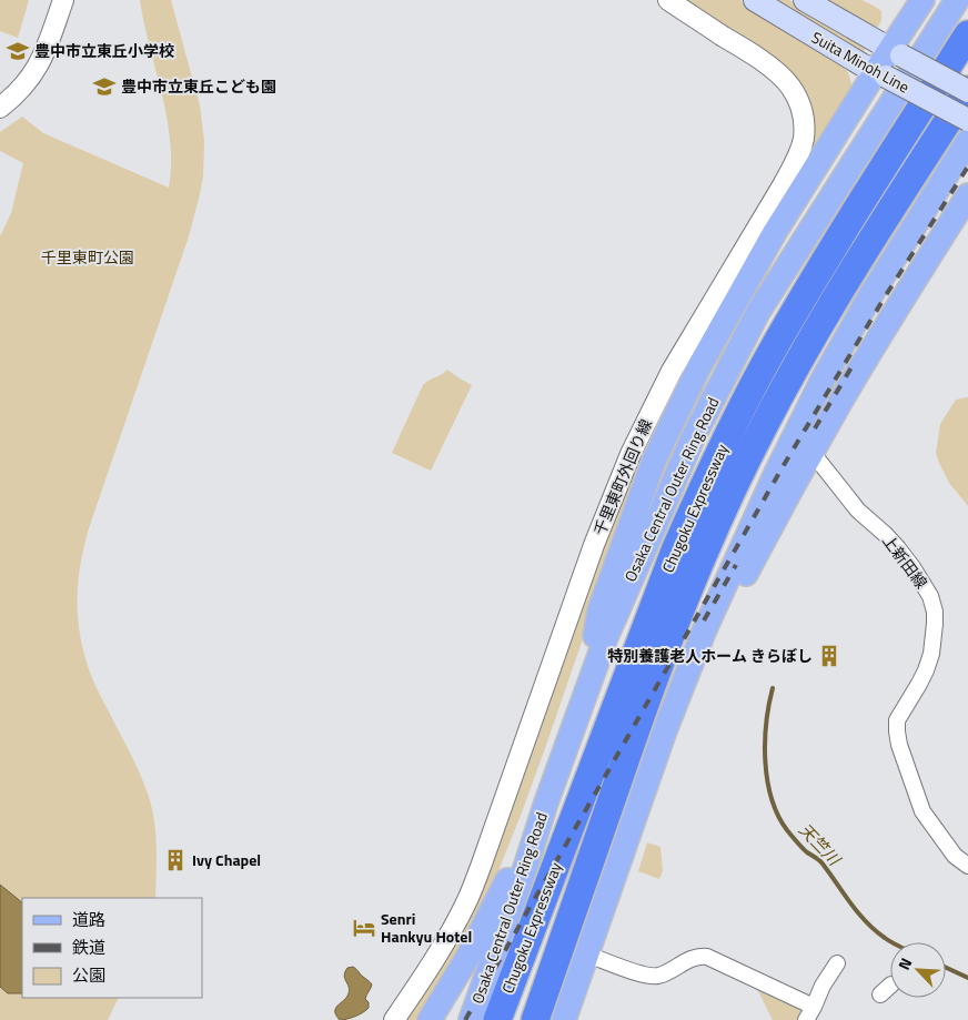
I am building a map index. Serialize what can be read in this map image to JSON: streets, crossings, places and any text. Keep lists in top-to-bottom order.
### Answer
{
  "streets": {
    "highway": ["Chugoku Expressway"],
    "main road": ["Suita Minoh Line", "Osaka Central Outer Ring Road"],
    "street": ["千里東町外回り線", "上新田線"]
  },
  "crossings": [
    ["Suita Minoh Line", "Chugoku Expressway"]
  ],
  "water": ["天竺川"],
  "parks": ["千里東町公園"],
  "places": {
    "school or university": ["豊中市立東丘小学校", "豊中市立東丘こども園"],
    "building": ["特別養護老人ホーム きらぼし", "Ivy Chapel"],
    "hotel": ["Senri Hankyu Hotel"]
  },
  "legend": ["道路", "鉄道", "公園"],
  "north": "top left"
}
